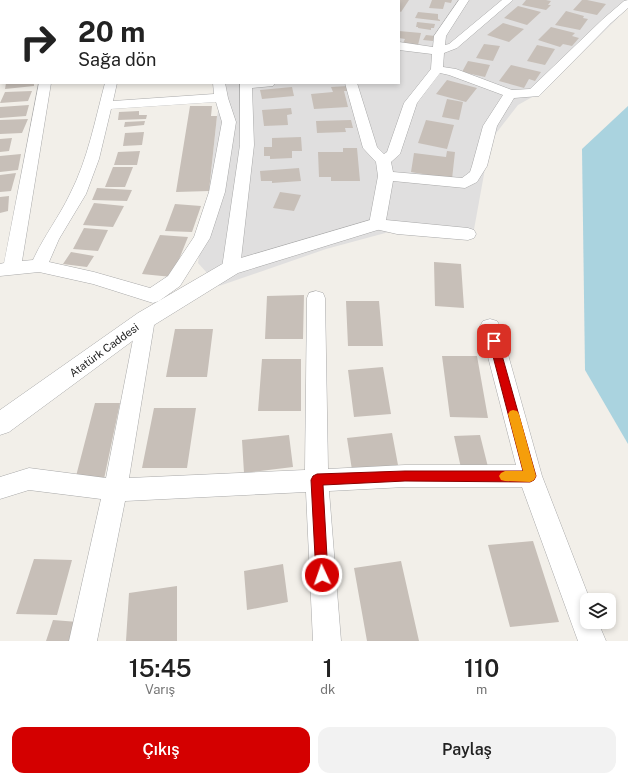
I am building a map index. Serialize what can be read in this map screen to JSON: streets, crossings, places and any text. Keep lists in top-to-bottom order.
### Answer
{
  "streets": {
    "street": ["Atatürk Caddesi"]
  },
  "page": {
    "turn": ["20 m", "Sağa dön"],
    "eta": [
      "15:45",
      "Varış",
      "1",
      "dk",
      "110",
      "m"
    ],
    "buttons": ["Çıkış", "Paylaş"]
  }
}
